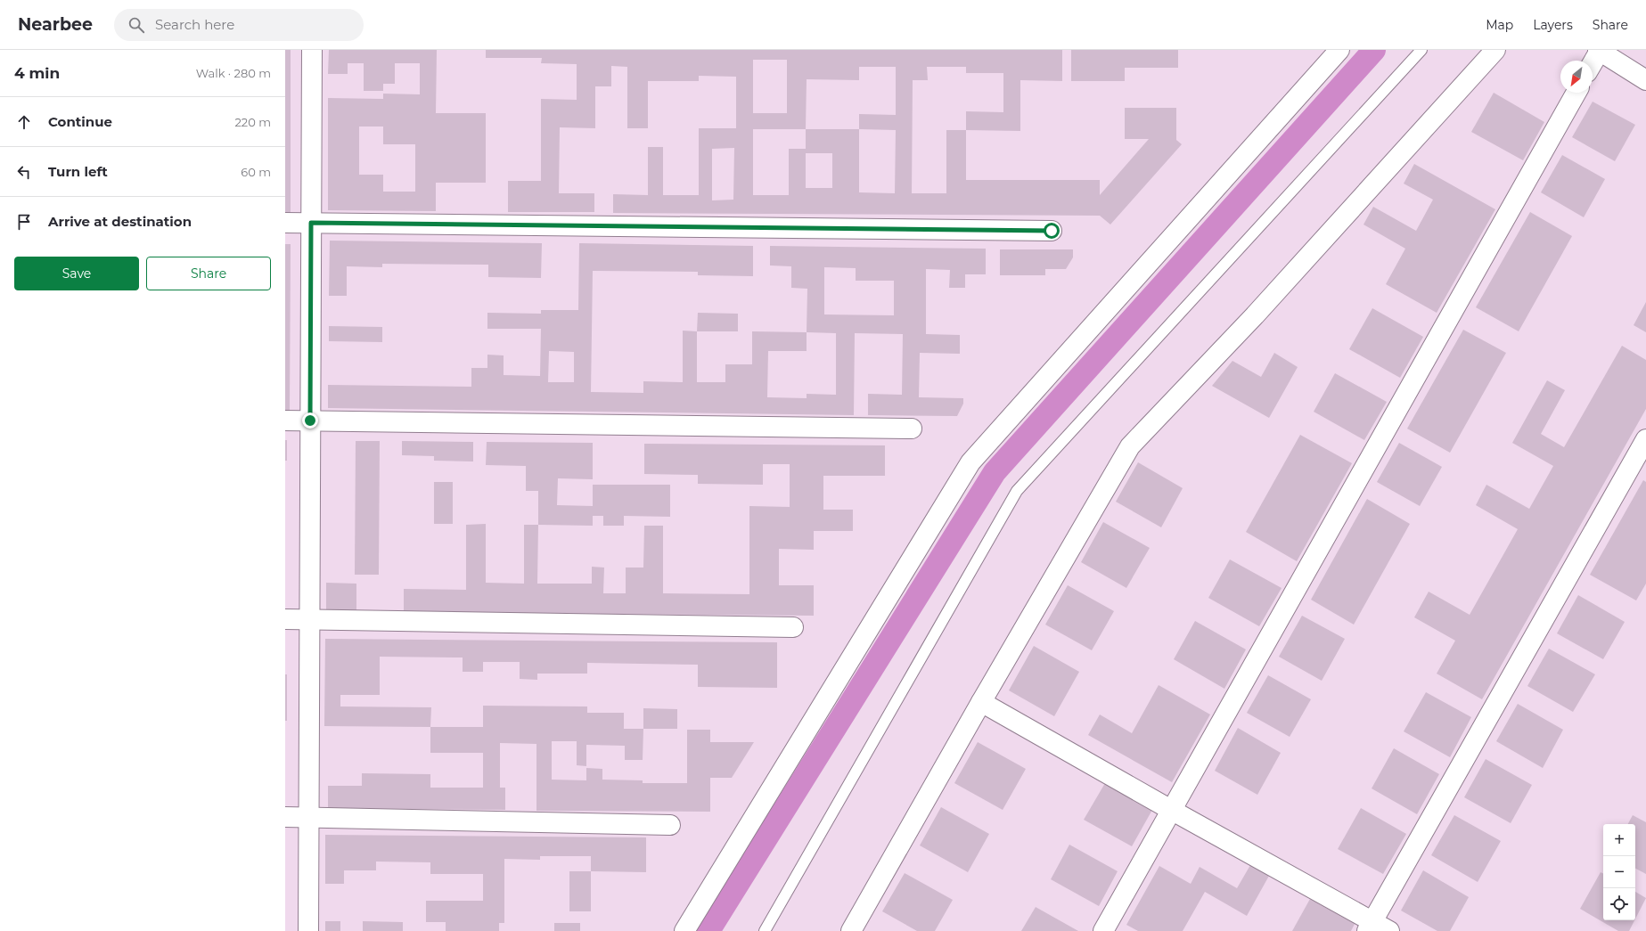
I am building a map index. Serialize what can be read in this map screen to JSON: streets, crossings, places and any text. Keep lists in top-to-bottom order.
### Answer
{
  "north": "bottom left",
  "page": {
    "header": "Nearbee",
    "search": "Search here",
    "nav": ["Map", "Layers", "Share"],
    "heading": ["4 min", "Walk · 280 m"],
    "list": [
      ["Continue", "220 m"],
      ["Turn left", "60 m"],
      "Arrive at destination"
    ],
    "buttons": ["Save", "Share"],
    "map_buttons": ["+", "−"]
  }
}
